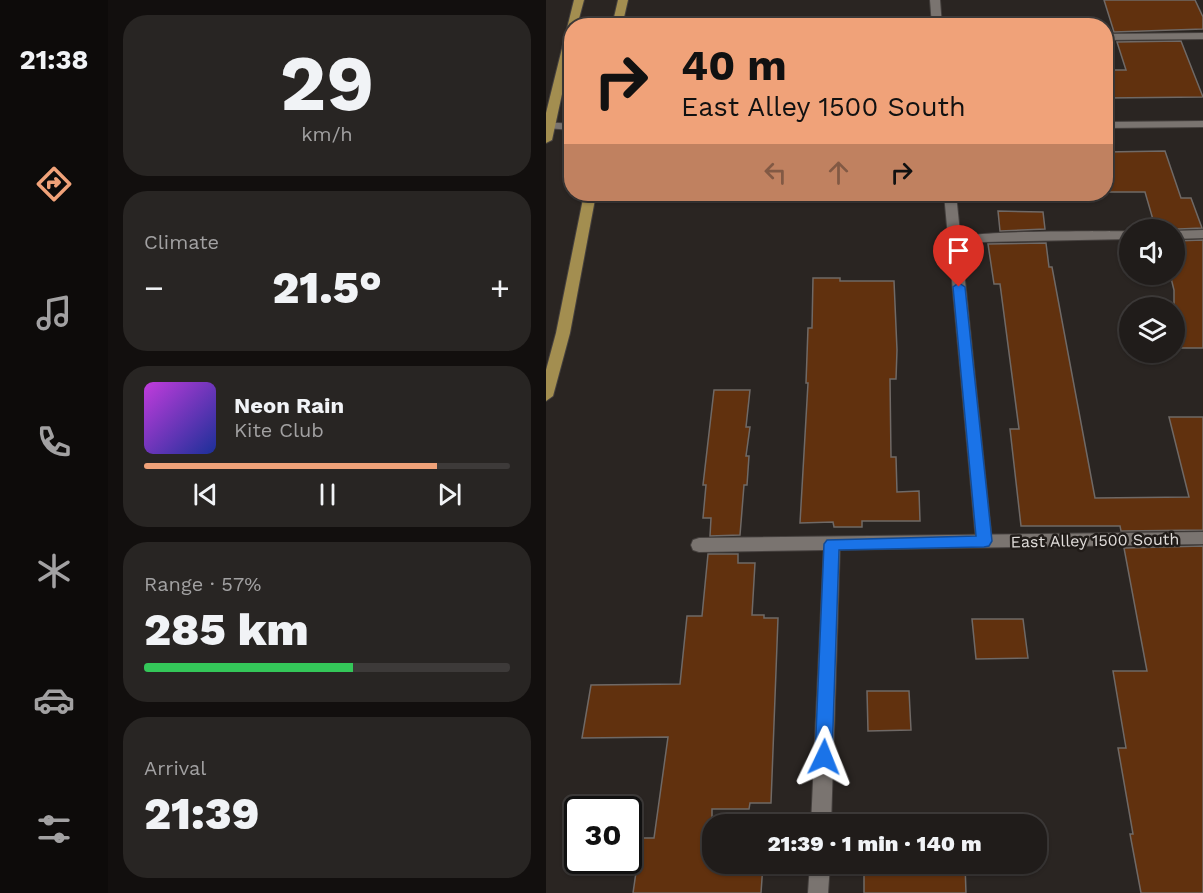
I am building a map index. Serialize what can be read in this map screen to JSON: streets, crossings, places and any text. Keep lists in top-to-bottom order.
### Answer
{
  "streets": {
    "street": ["East Alley 1500 South"]
  },
  "page": {
    "tabs": "21:38",
    "tile": [
      ["29", "km/h"],
      "Climate",
      ["Range · 57%", "285 km"],
      ["Arrival", "21:39"]
    ],
    "turn": ["40 m", "East Alley 1500 South"],
    "heat": ["−", "21.5°", "+"],
    "song": ["Neon Rain", "Kite Club"],
    "limit": "30",
    "trip": "21:39 · 1 min · 140 m"
  }
}
